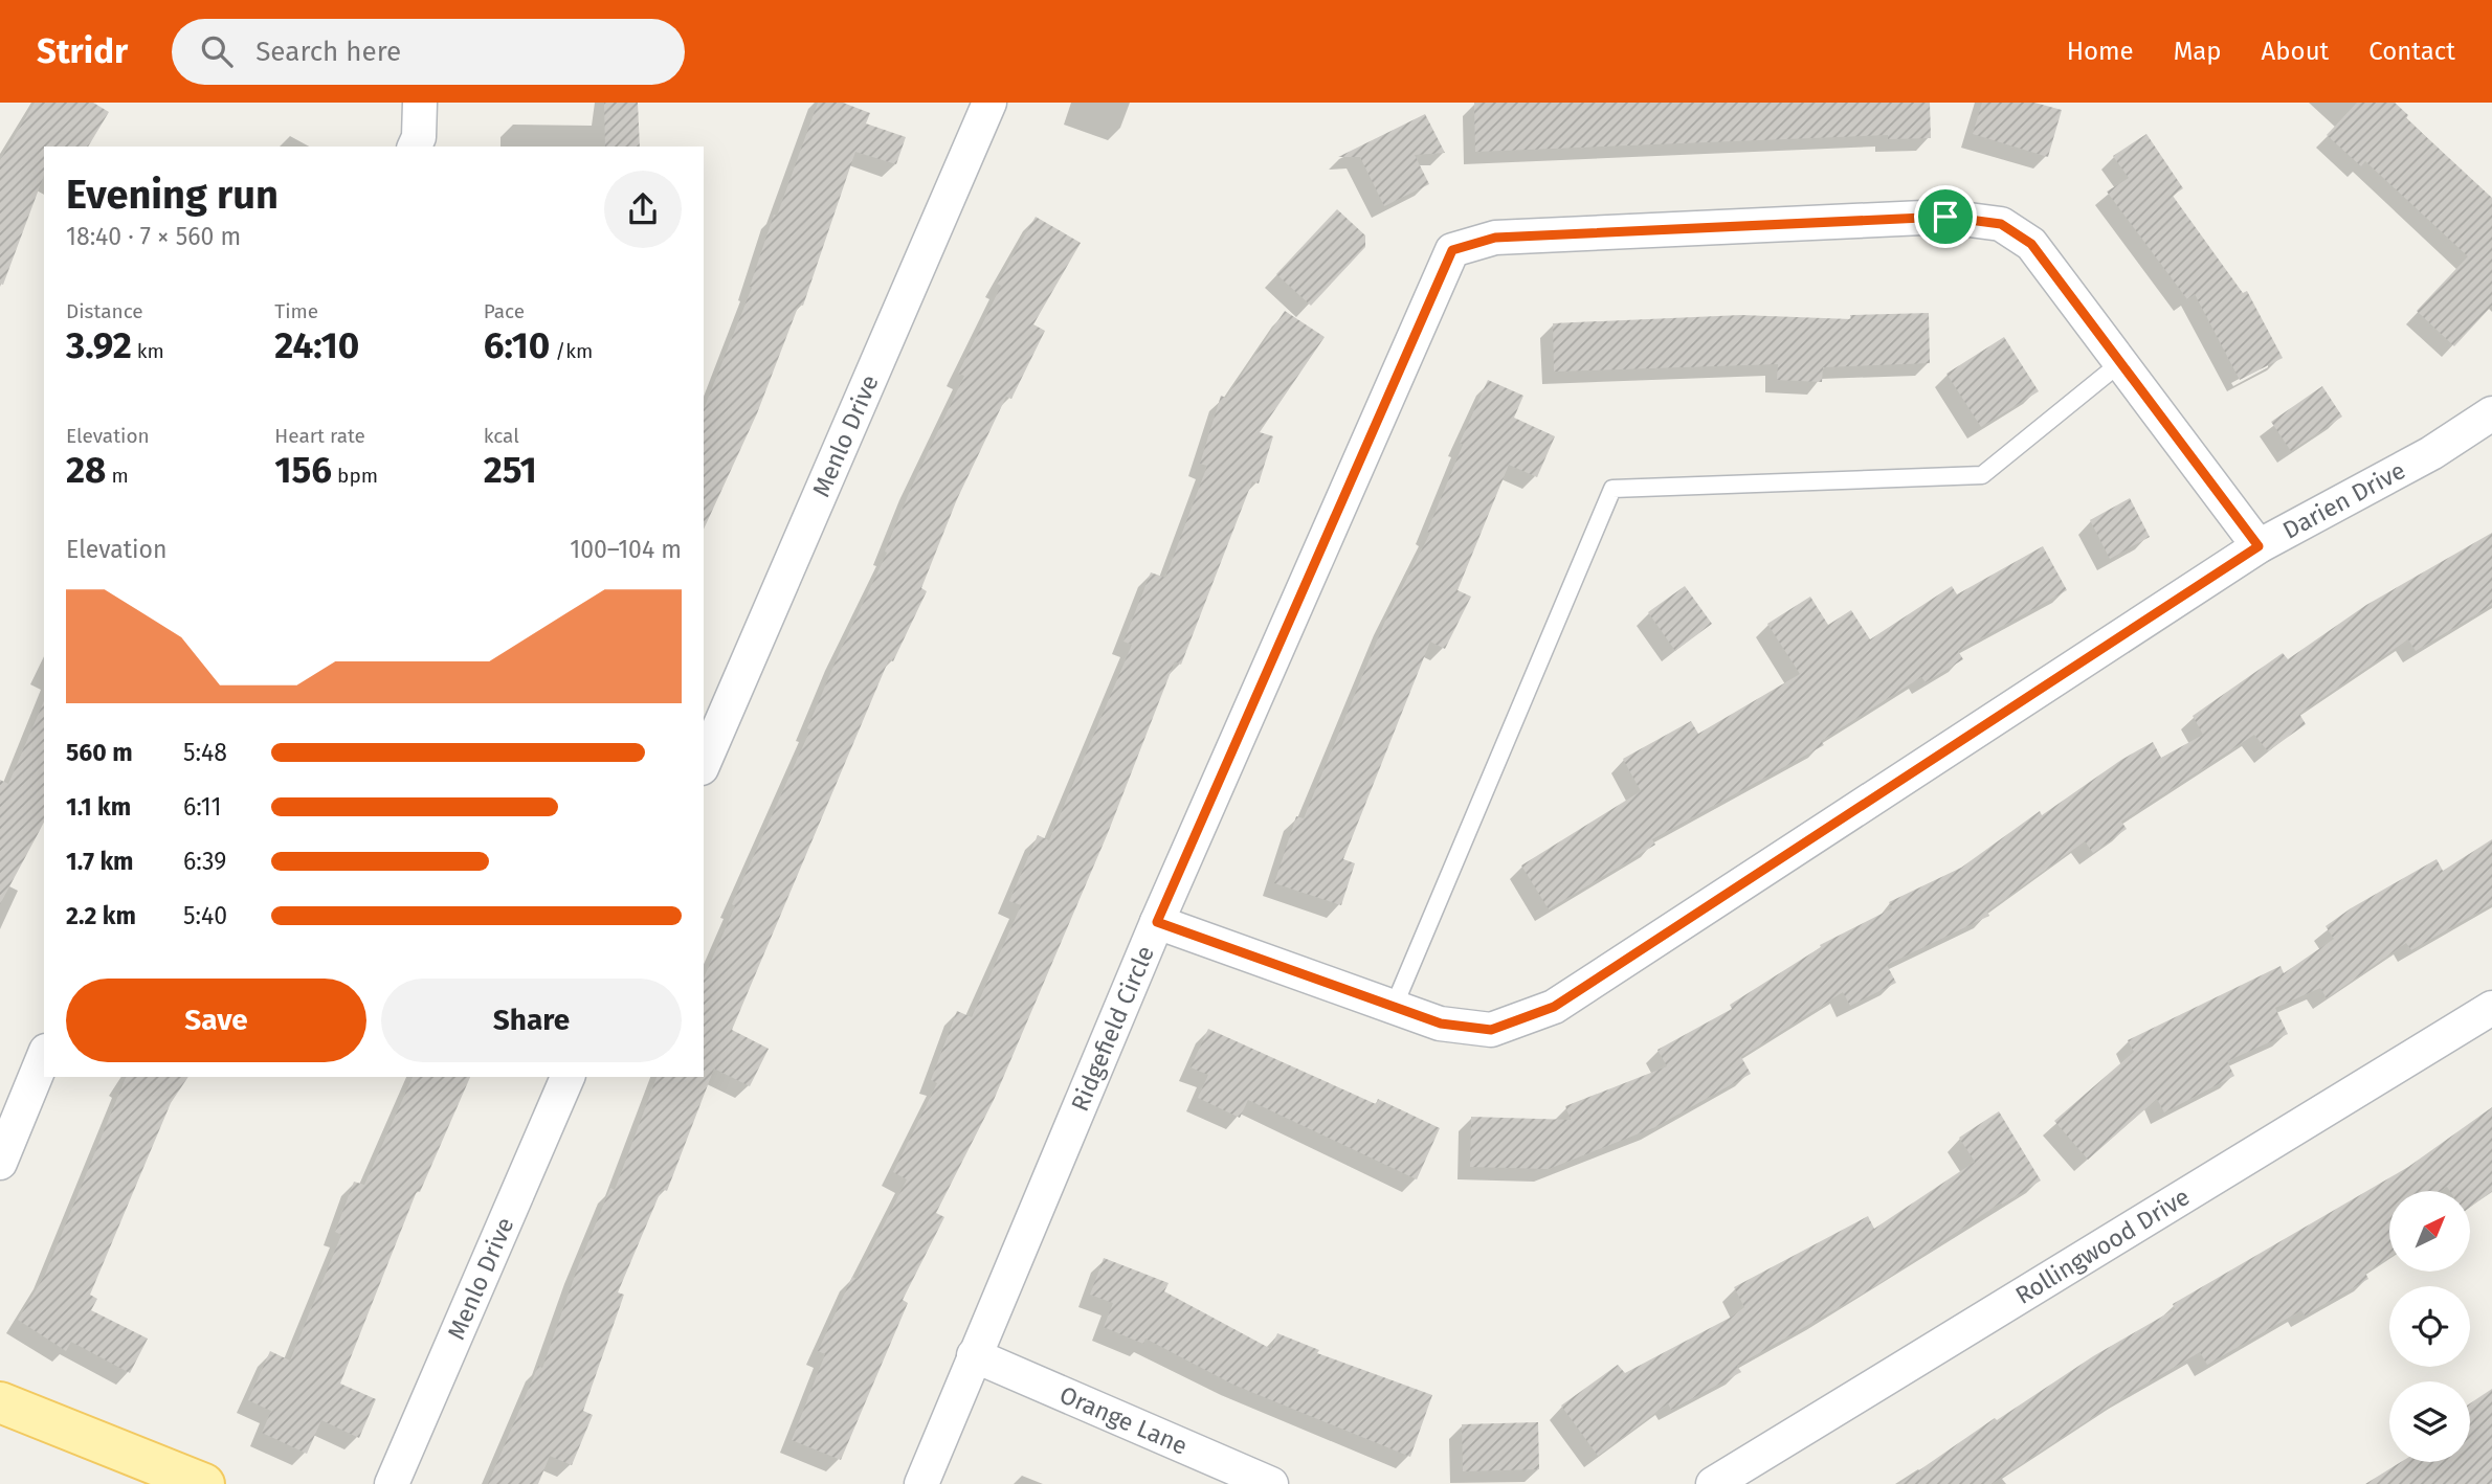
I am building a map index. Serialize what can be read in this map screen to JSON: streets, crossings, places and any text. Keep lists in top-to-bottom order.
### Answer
{
  "streets": {
    "street": [
      "Menlo Drive",
      "Darien Drive",
      "Ridgefield Circle",
      "Rollingwood Drive",
      "Orange Lane"
    ]
  },
  "crossings": [
    ["Darien Drive", "Ridgefield Circle"],
    ["Ridgefield Circle", "Orange Lane"]
  ],
  "north": "top right",
  "page": {
    "header": "Stridr",
    "search": "Search here",
    "nav": [
      "Home",
      "Map",
      "About",
      "Contact"
    ],
    "heading": ["Evening run", "18:40 · 7 × 560 m"],
    "stats": [
      ["Distance", "3.92 km"],
      ["Time", "24:10"],
      ["Pace", "6:10 /km"],
      ["Elevation", "28 m"],
      ["Heart rate", "156 bpm"],
      ["kcal", "251"]
    ],
    "chart": ["Elevation", "100–104 m"],
    "list": [
      {
        "name": "560 m",
        "note": "5:48"
      },
      {
        "name": "1.1 km",
        "note": "6:11"
      },
      {
        "name": "1.7 km",
        "note": "6:39"
      },
      {
        "name": "2.2 km",
        "note": "5:40"
      }
    ],
    "buttons": ["Save", "Share"]
  }
}
